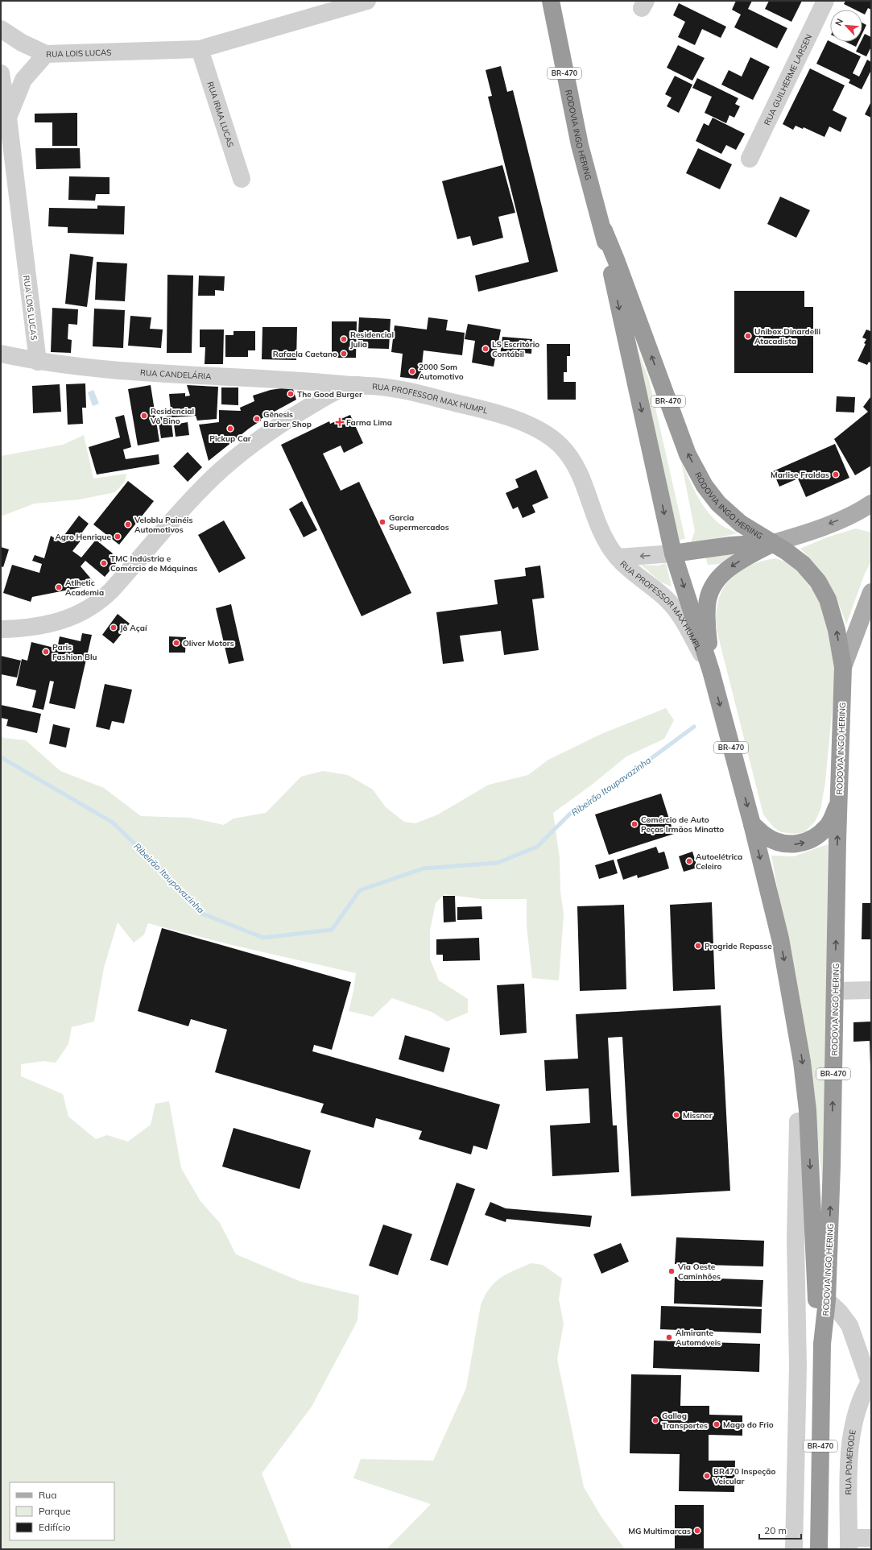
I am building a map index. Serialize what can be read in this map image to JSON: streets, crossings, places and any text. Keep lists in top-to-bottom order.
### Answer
{
  "streets": {
    "highway": ["BR-470", "RODOVIA INGO HERING"],
    "street": [
      "RUA LOIS LUCAS",
      "RUA GUILHERME LARSEN",
      "RUA IRMA LUCAS",
      "RUA CANDELÁRIA",
      "RUA PROFESSOR MAX HUMPL",
      "RUA POMERODE"
    ]
  },
  "crossings": [
    ["RUA LOIS LUCAS", "RUA IRMA LUCAS"],
    ["RUA LOIS LUCAS", "RUA CANDELÁRIA"],
    ["RODOVIA INGO HERING", "RUA PROFESSOR MAX HUMPL"],
    ["RUA CANDELÁRIA", "RUA PROFESSOR MAX HUMPL"]
  ],
  "water": ["Ribeirão Itoupavazinha"],
  "places": {
    "other": [
      "Unibox Dinardelli Atacadista",
      "Residencial Julia",
      "LS Escritório Contábil",
      "Rafaela Caetano",
      "2000 Som Automotivo",
      "The Good Burger",
      "Residencial Vô Bino",
      "Gênesis Barber Shop",
      "Pickup Car",
      "Marlise Fraldas",
      "Garcia Supermercados",
      "Veloblu Painéis Automotivos",
      "Agro Henrique",
      "TMC Indústria e Comércio de Máquinas",
      "Atlhetic Academia",
      "Jô Açaí",
      "Oliver Motors",
      "Paris Fashion Blu",
      "Comércio de Auto Peças Irmãos Minatto",
      "Autoelétrica Celeiro",
      "Progride Repasse",
      "Missner",
      "Via Oeste Caminhões",
      "Almirante Automóveis",
      "Gallog Transportes",
      "Mago do Frio",
      "BR470 Inspeção Veicular",
      "MG Multimarcas"
    ],
    "health": ["Farma Lima"]
  },
  "legend": ["Rua", "Parque", "Edifício"],
  "scale_bar": "20 m",
  "north": "top left"
}
